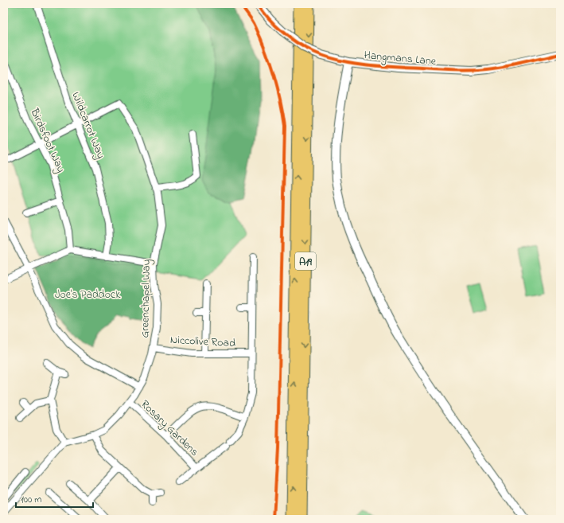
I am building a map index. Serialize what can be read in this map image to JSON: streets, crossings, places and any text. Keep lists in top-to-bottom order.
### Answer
{
  "streets": {
    "highway": ["A19"],
    "street": [
      "Hangmans Lane",
      "Wildcarrot Way",
      "Birdsfoot Way",
      "Greenchapel Way",
      "Niccolive Road",
      "Rosary Gardens"
    ]
  },
  "crossings": [
    ["Wildcarrot Way", "Greenchapel Way"],
    ["Greenchapel Way", "Niccolive Road"],
    ["Greenchapel Way", "Rosary Gardens"],
    ["Niccolive Road", "Rosary Gardens"]
  ],
  "parks": ["Joe's Paddock"],
  "scale_bar": "100 m"
}
